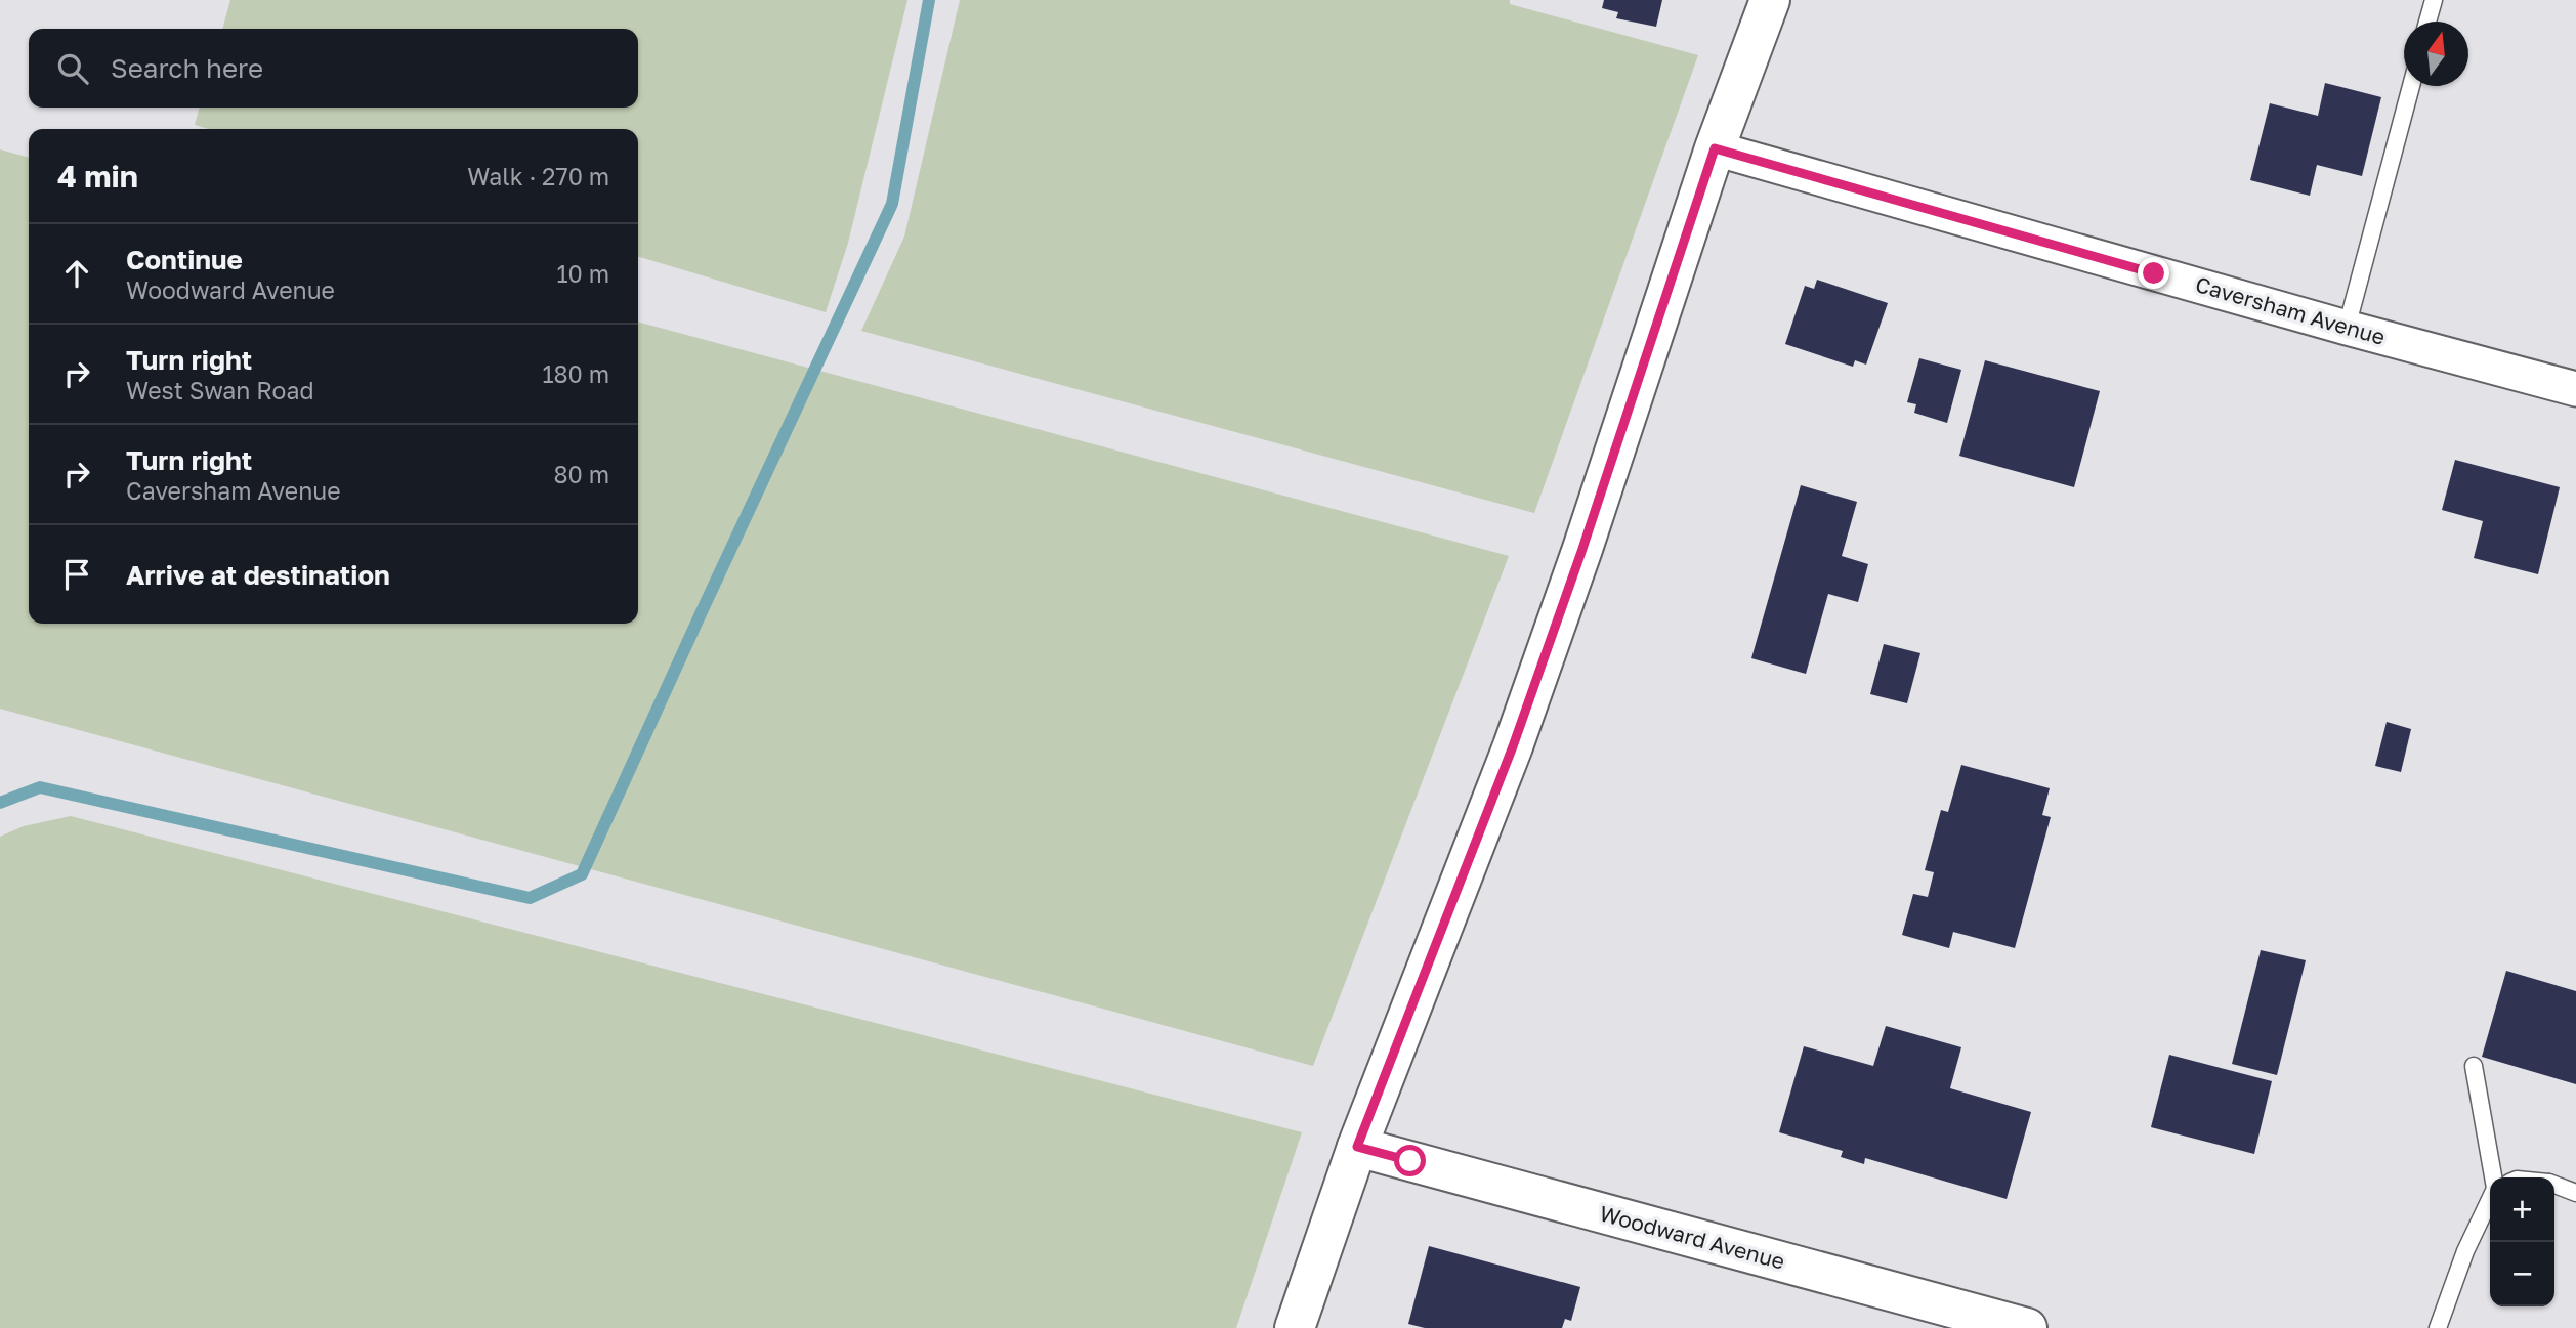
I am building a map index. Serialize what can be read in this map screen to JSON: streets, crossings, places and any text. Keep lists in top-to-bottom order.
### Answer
{
  "streets": {
    "main road": ["Woodward Avenue"],
    "street": ["Caversham Avenue"]
  },
  "north": "top",
  "page": {
    "search": "Search here",
    "heading": ["4 min", "Walk · 270 m"],
    "list": [
      ["Continue", "Woodward Avenue", "10 m"],
      ["Turn right", "West Swan Road", "180 m"],
      ["Turn right", "Caversham Avenue", "80 m"],
      "Arrive at destination"
    ],
    "map_buttons": ["+", "−"]
  }
}
